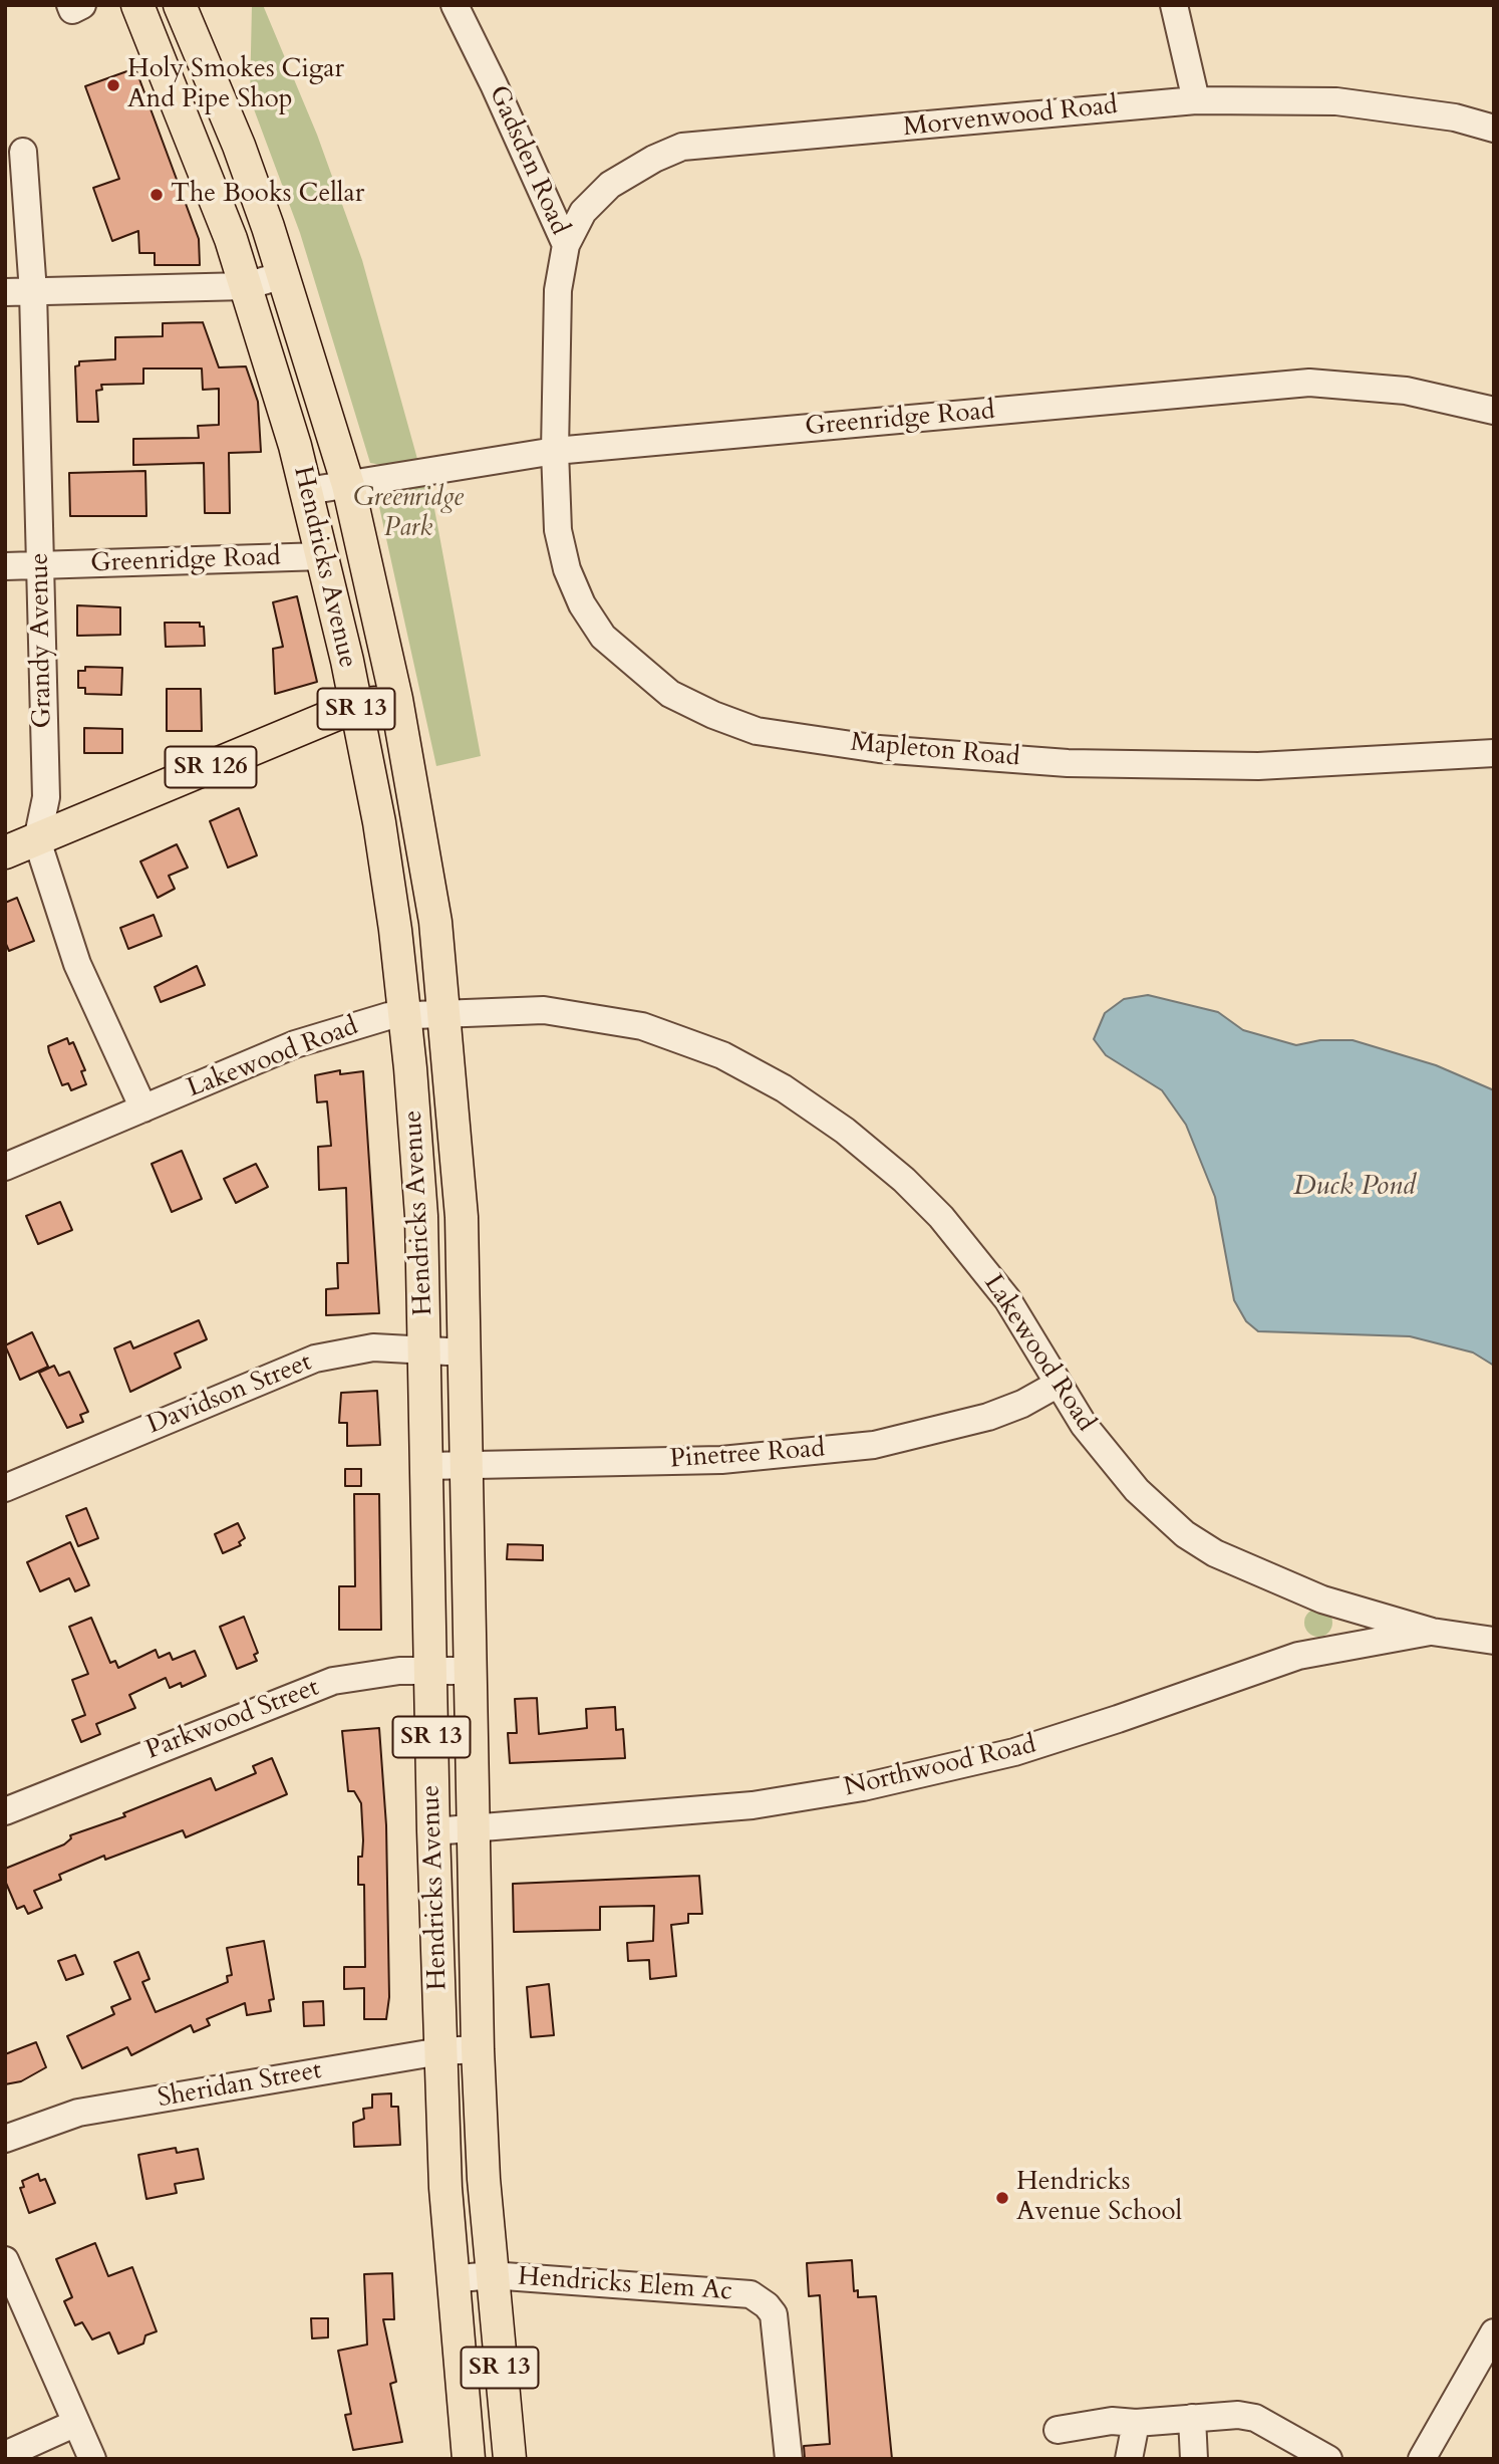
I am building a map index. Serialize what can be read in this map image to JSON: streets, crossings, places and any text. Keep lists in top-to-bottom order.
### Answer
{
  "streets": {
    "main road": ["Hendricks Avenue", "SR 13", "SR 126"],
    "street": [
      "Morvenwood Road",
      "Gadsden Road",
      "Greenridge Road",
      "Grandy Avenue",
      "Mapleton Road",
      "Lakewood Road",
      "Davidson Street",
      "Pinetree Road",
      "Parkwood Street",
      "Northwood Road",
      "Sheridan Street",
      "Hendricks Elem Ac"
    ]
  },
  "crossings": [
    ["Morvenwood Road", "Gadsden Road"],
    ["Gadsden Road", "Greenridge Road"],
    ["Gadsden Road", "Mapleton Road"],
    ["Greenridge Road", "Hendricks Avenue"],
    ["Greenridge Road", "Grandy Avenue"],
    ["Greenridge Road", "Mapleton Road"],
    ["Hendricks Avenue", "SR 126"],
    ["Hendricks Avenue", "Lakewood Road"],
    ["Hendricks Avenue", "Davidson Street"],
    ["Hendricks Avenue", "Pinetree Road"],
    ["Hendricks Avenue", "Parkwood Street"],
    ["Hendricks Avenue", "Northwood Road"],
    ["Hendricks Avenue", "Sheridan Street"],
    ["Hendricks Avenue", "Hendricks Elem Ac"],
    ["Grandy Avenue", "SR 126"],
    ["Grandy Avenue", "Lakewood Road"],
    ["Lakewood Road", "Pinetree Road"],
    ["Lakewood Road", "Northwood Road"]
  ],
  "water": ["Duck Pond"],
  "parks": ["Greenridge Park"],
  "places": ["Holy Smokes Cigar And Pipe Shop", "The Books Cellar", "Hendricks Avenue School"]
}
